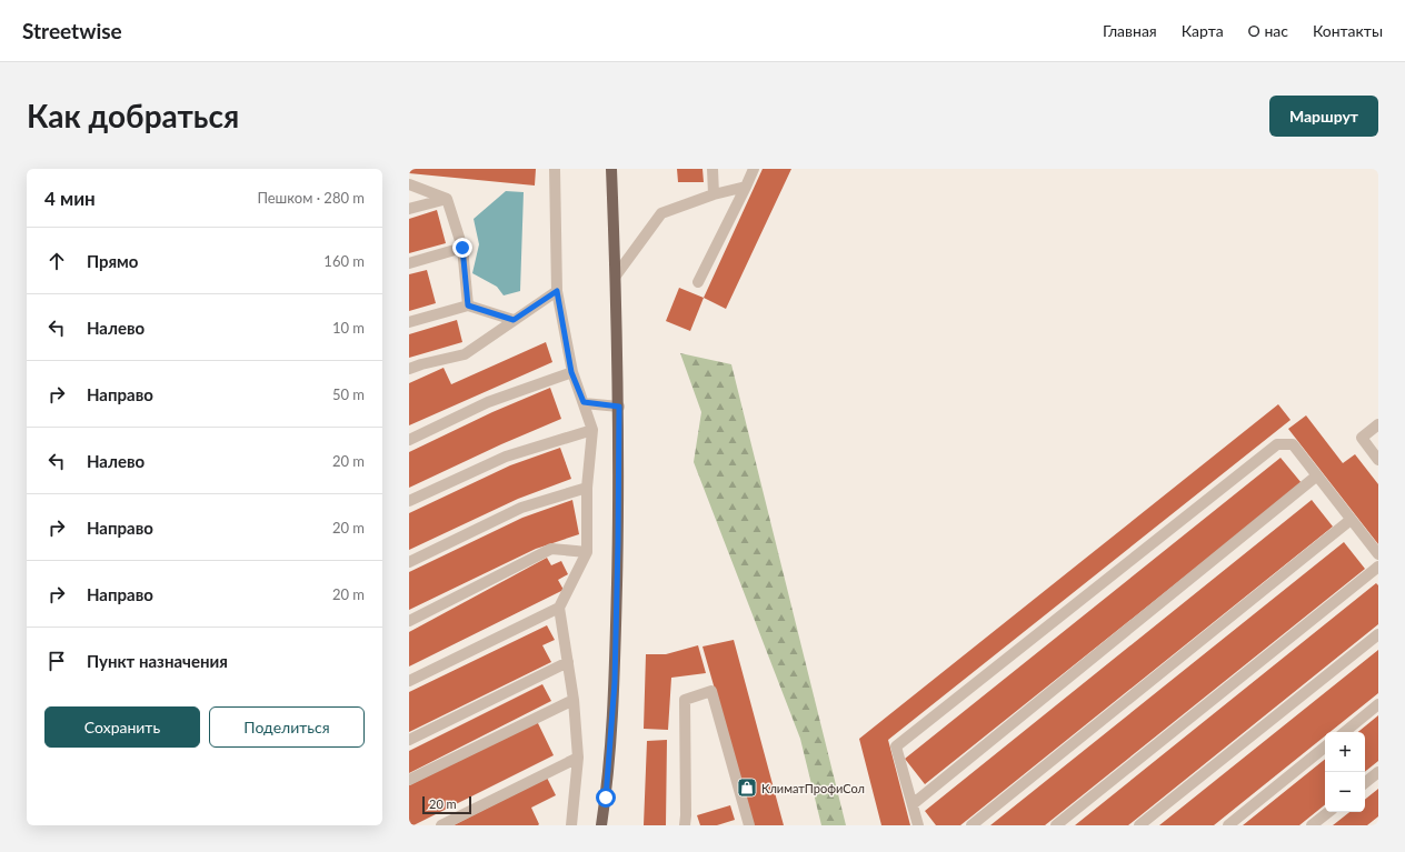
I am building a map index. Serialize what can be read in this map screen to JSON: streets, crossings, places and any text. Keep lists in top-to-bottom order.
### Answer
{
  "places": {
    "shop": ["КлиматПрофиСол"]
  },
  "scale_bar": "20 m",
  "page": {
    "header": "Streetwise",
    "nav": [
      "Главная",
      "Карта",
      "О нас",
      "Контакты"
    ],
    "buttons": [
      "Маршрут",
      ["Сохранить", "Поделиться"]
    ],
    "title": "Как добраться",
    "heading": ["4 мин", "Пешком · 280 m"],
    "list": [
      ["Прямо", "160 m"],
      ["Налево", "10 m"],
      ["Направо", "50 m"],
      ["Налево", "20 m"],
      ["Направо", "20 m"],
      ["Направо", "20 m"],
      "Пункт назначения"
    ],
    "map_buttons": ["+", "−"],
    "scale": "20 m"
  }
}
